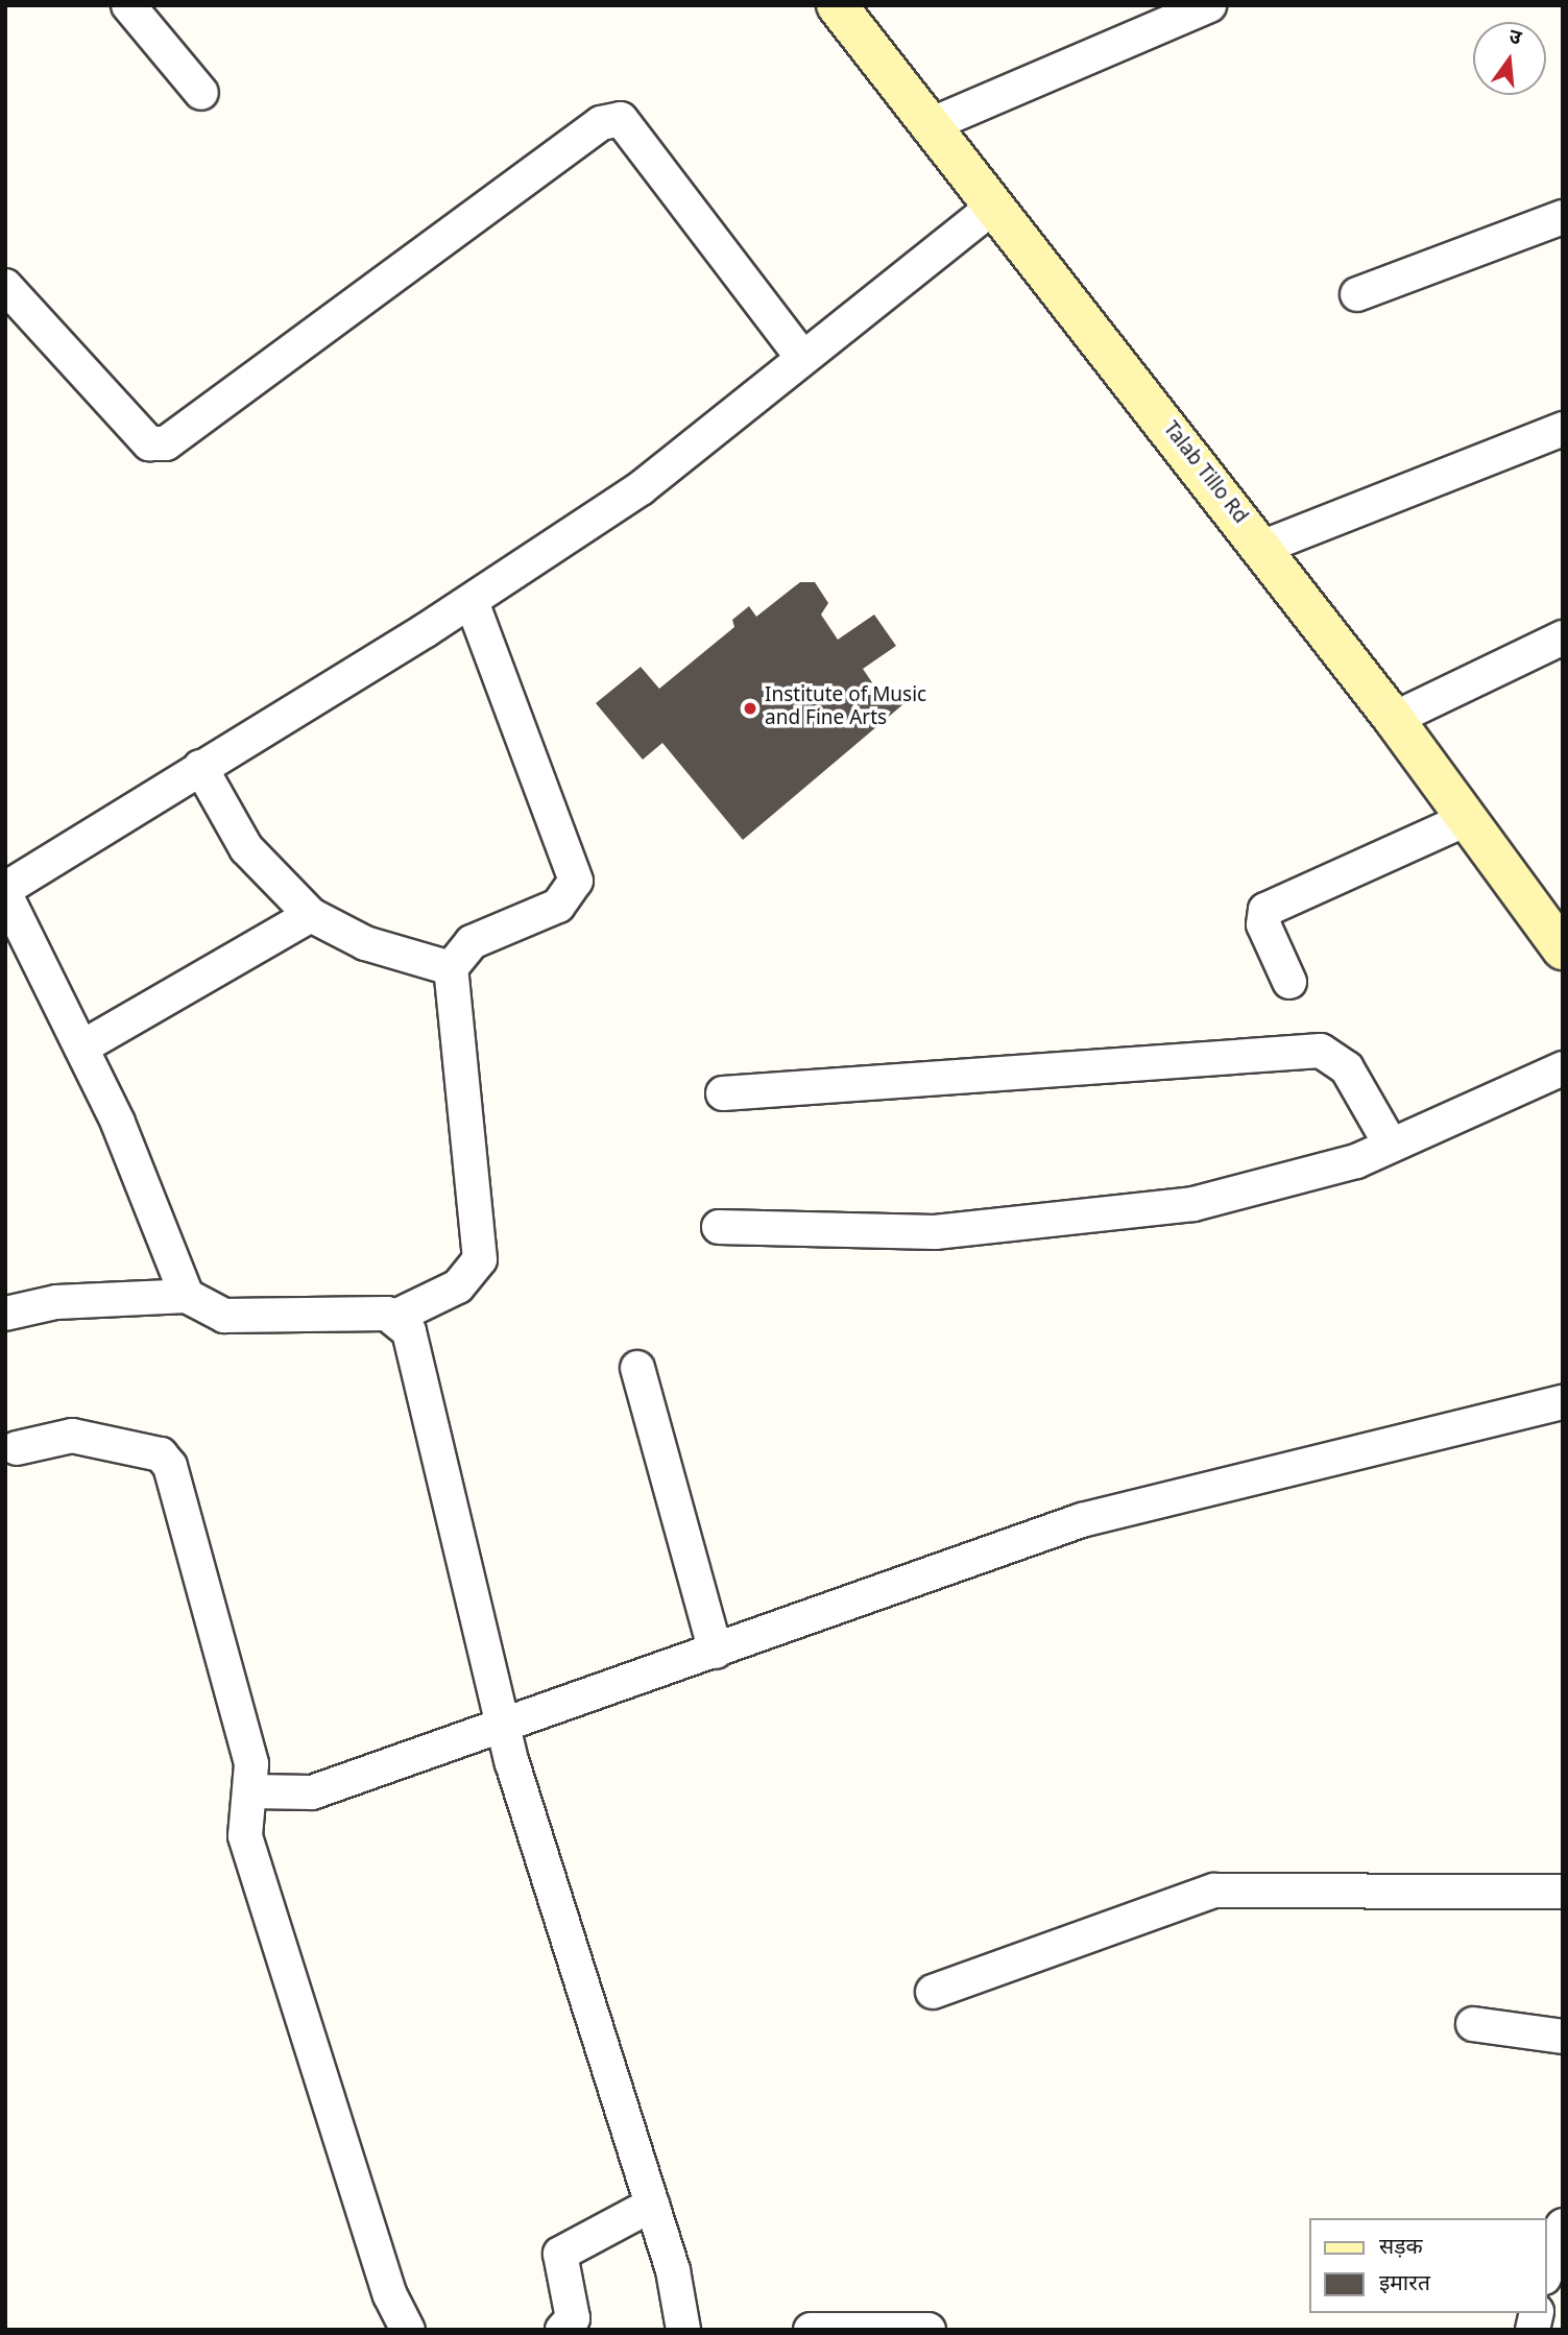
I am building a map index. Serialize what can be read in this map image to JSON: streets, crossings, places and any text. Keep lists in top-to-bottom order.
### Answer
{
  "streets": {
    "main road": ["Talab Tillo Rd"]
  },
  "places": ["Institute of Music and Fine Arts"],
  "legend": ["सड़क", "इमारत"],
  "north": "top"
}
